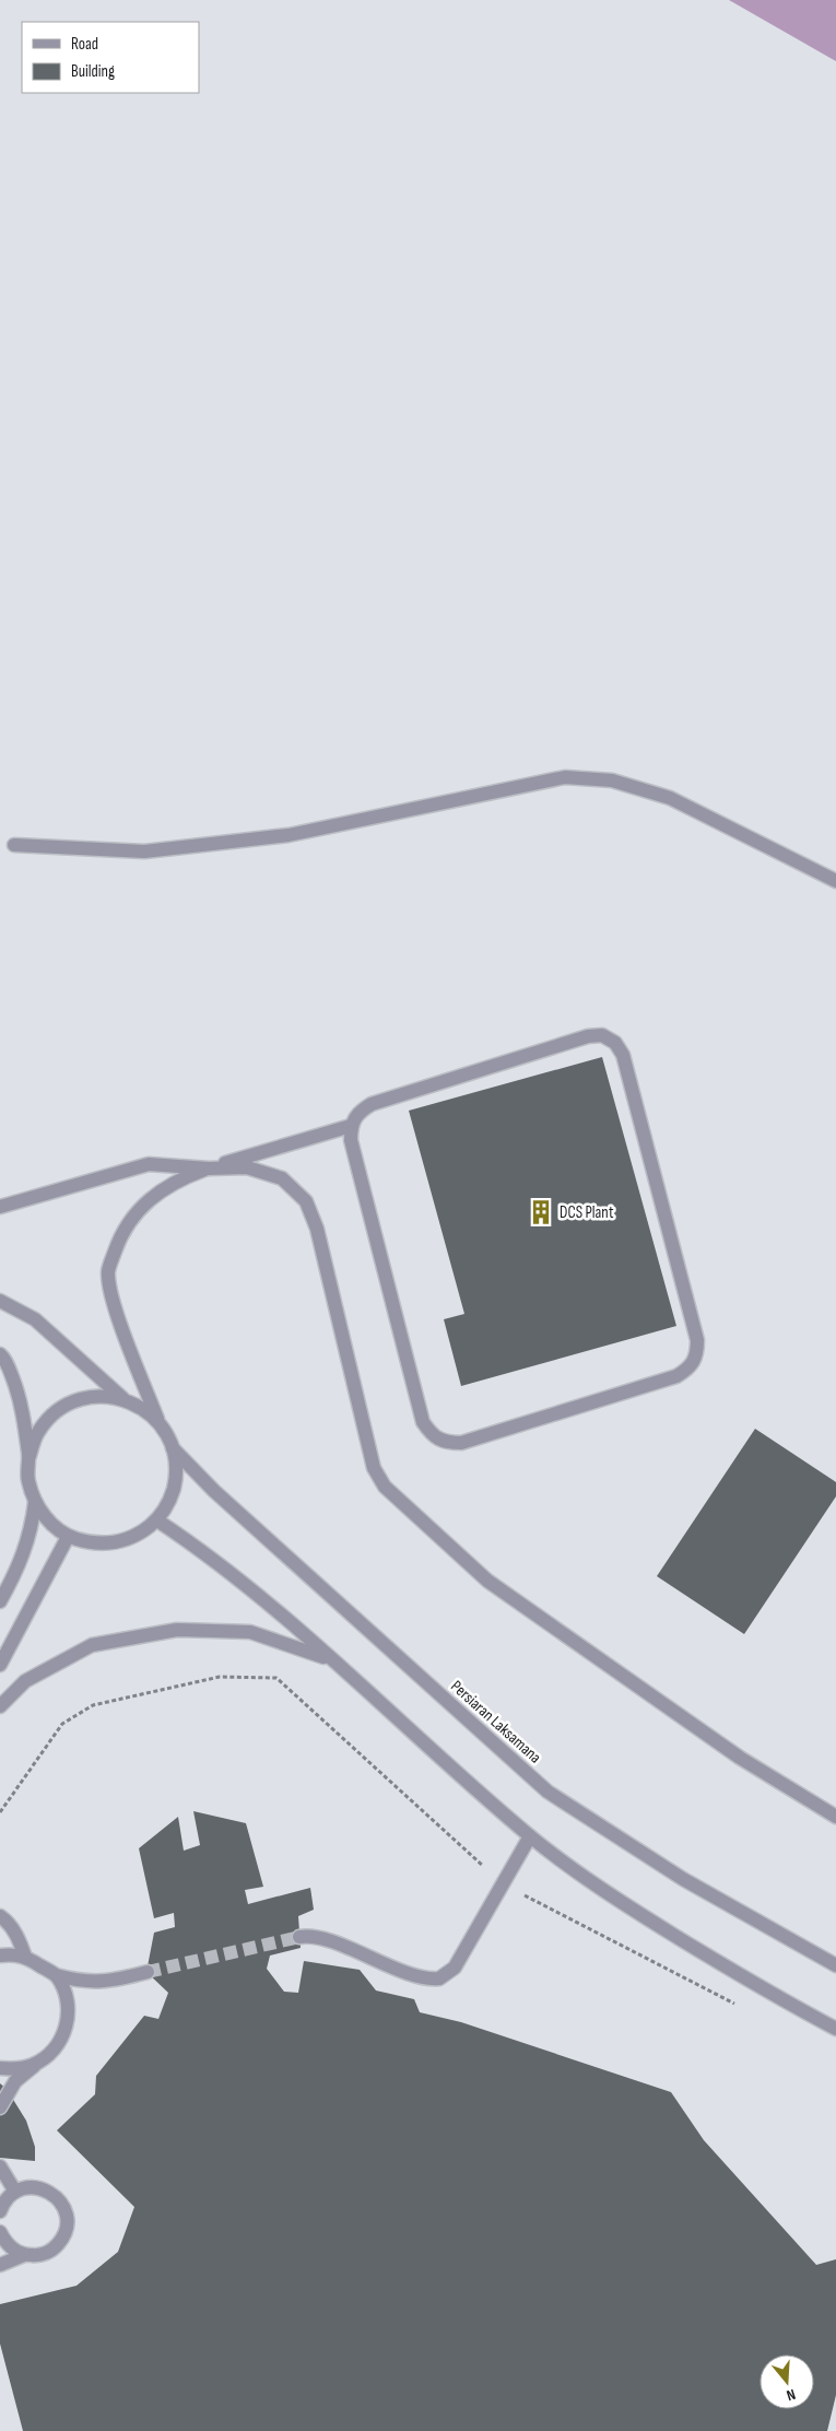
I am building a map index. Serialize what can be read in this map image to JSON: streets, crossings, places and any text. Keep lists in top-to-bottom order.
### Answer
{
  "streets": {
    "street": ["Persiaran Laksamana"]
  },
  "places": {
    "building": ["DCS Plant"]
  },
  "legend": ["Road", "Building"],
  "north": "bottom"
}
